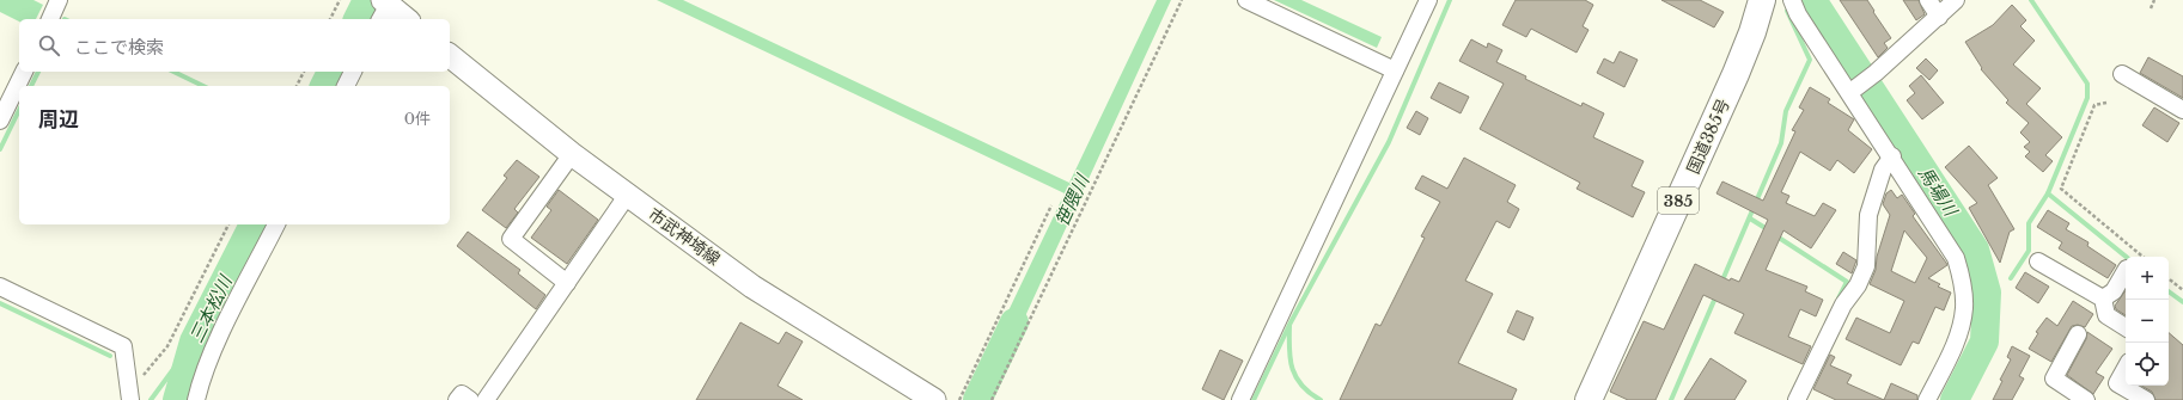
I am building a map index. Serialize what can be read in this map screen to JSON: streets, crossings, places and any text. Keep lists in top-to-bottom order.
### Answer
{
  "streets": {
    "highway": ["国道385号", "385"],
    "main road": ["市武神埼線"]
  },
  "water": ["馬場川", "笹隈川", "三本松川"],
  "page": {
    "search": "ここで検索",
    "heading": ["周辺", "0件"],
    "map_buttons": ["+", "−"]
  }
}
